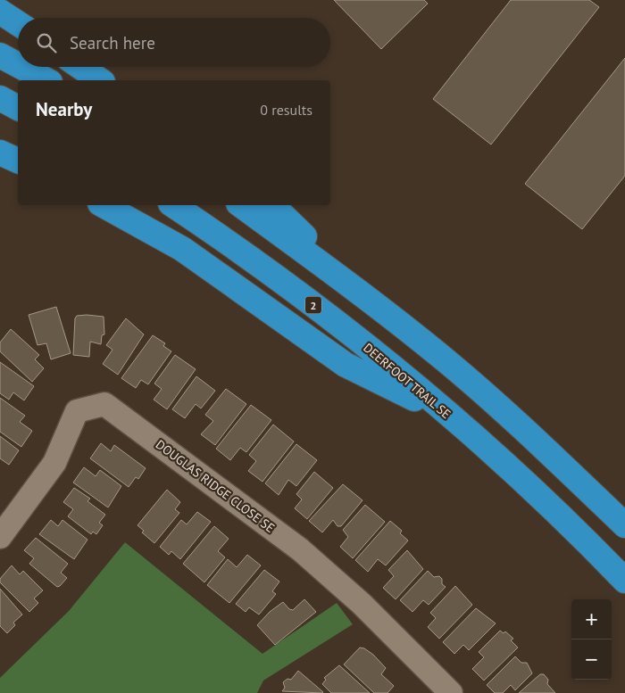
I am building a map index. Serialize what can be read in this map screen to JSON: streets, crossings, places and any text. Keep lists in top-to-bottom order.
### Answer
{
  "streets": {
    "highway": ["2", "DEERFOOT TRAIL SE"],
    "street": ["DOUGLAS RIDGE CLOSE SE"]
  },
  "page": {
    "search": "Search here",
    "heading": ["Nearby", "0 results"],
    "map_buttons": ["+", "−"]
  }
}
